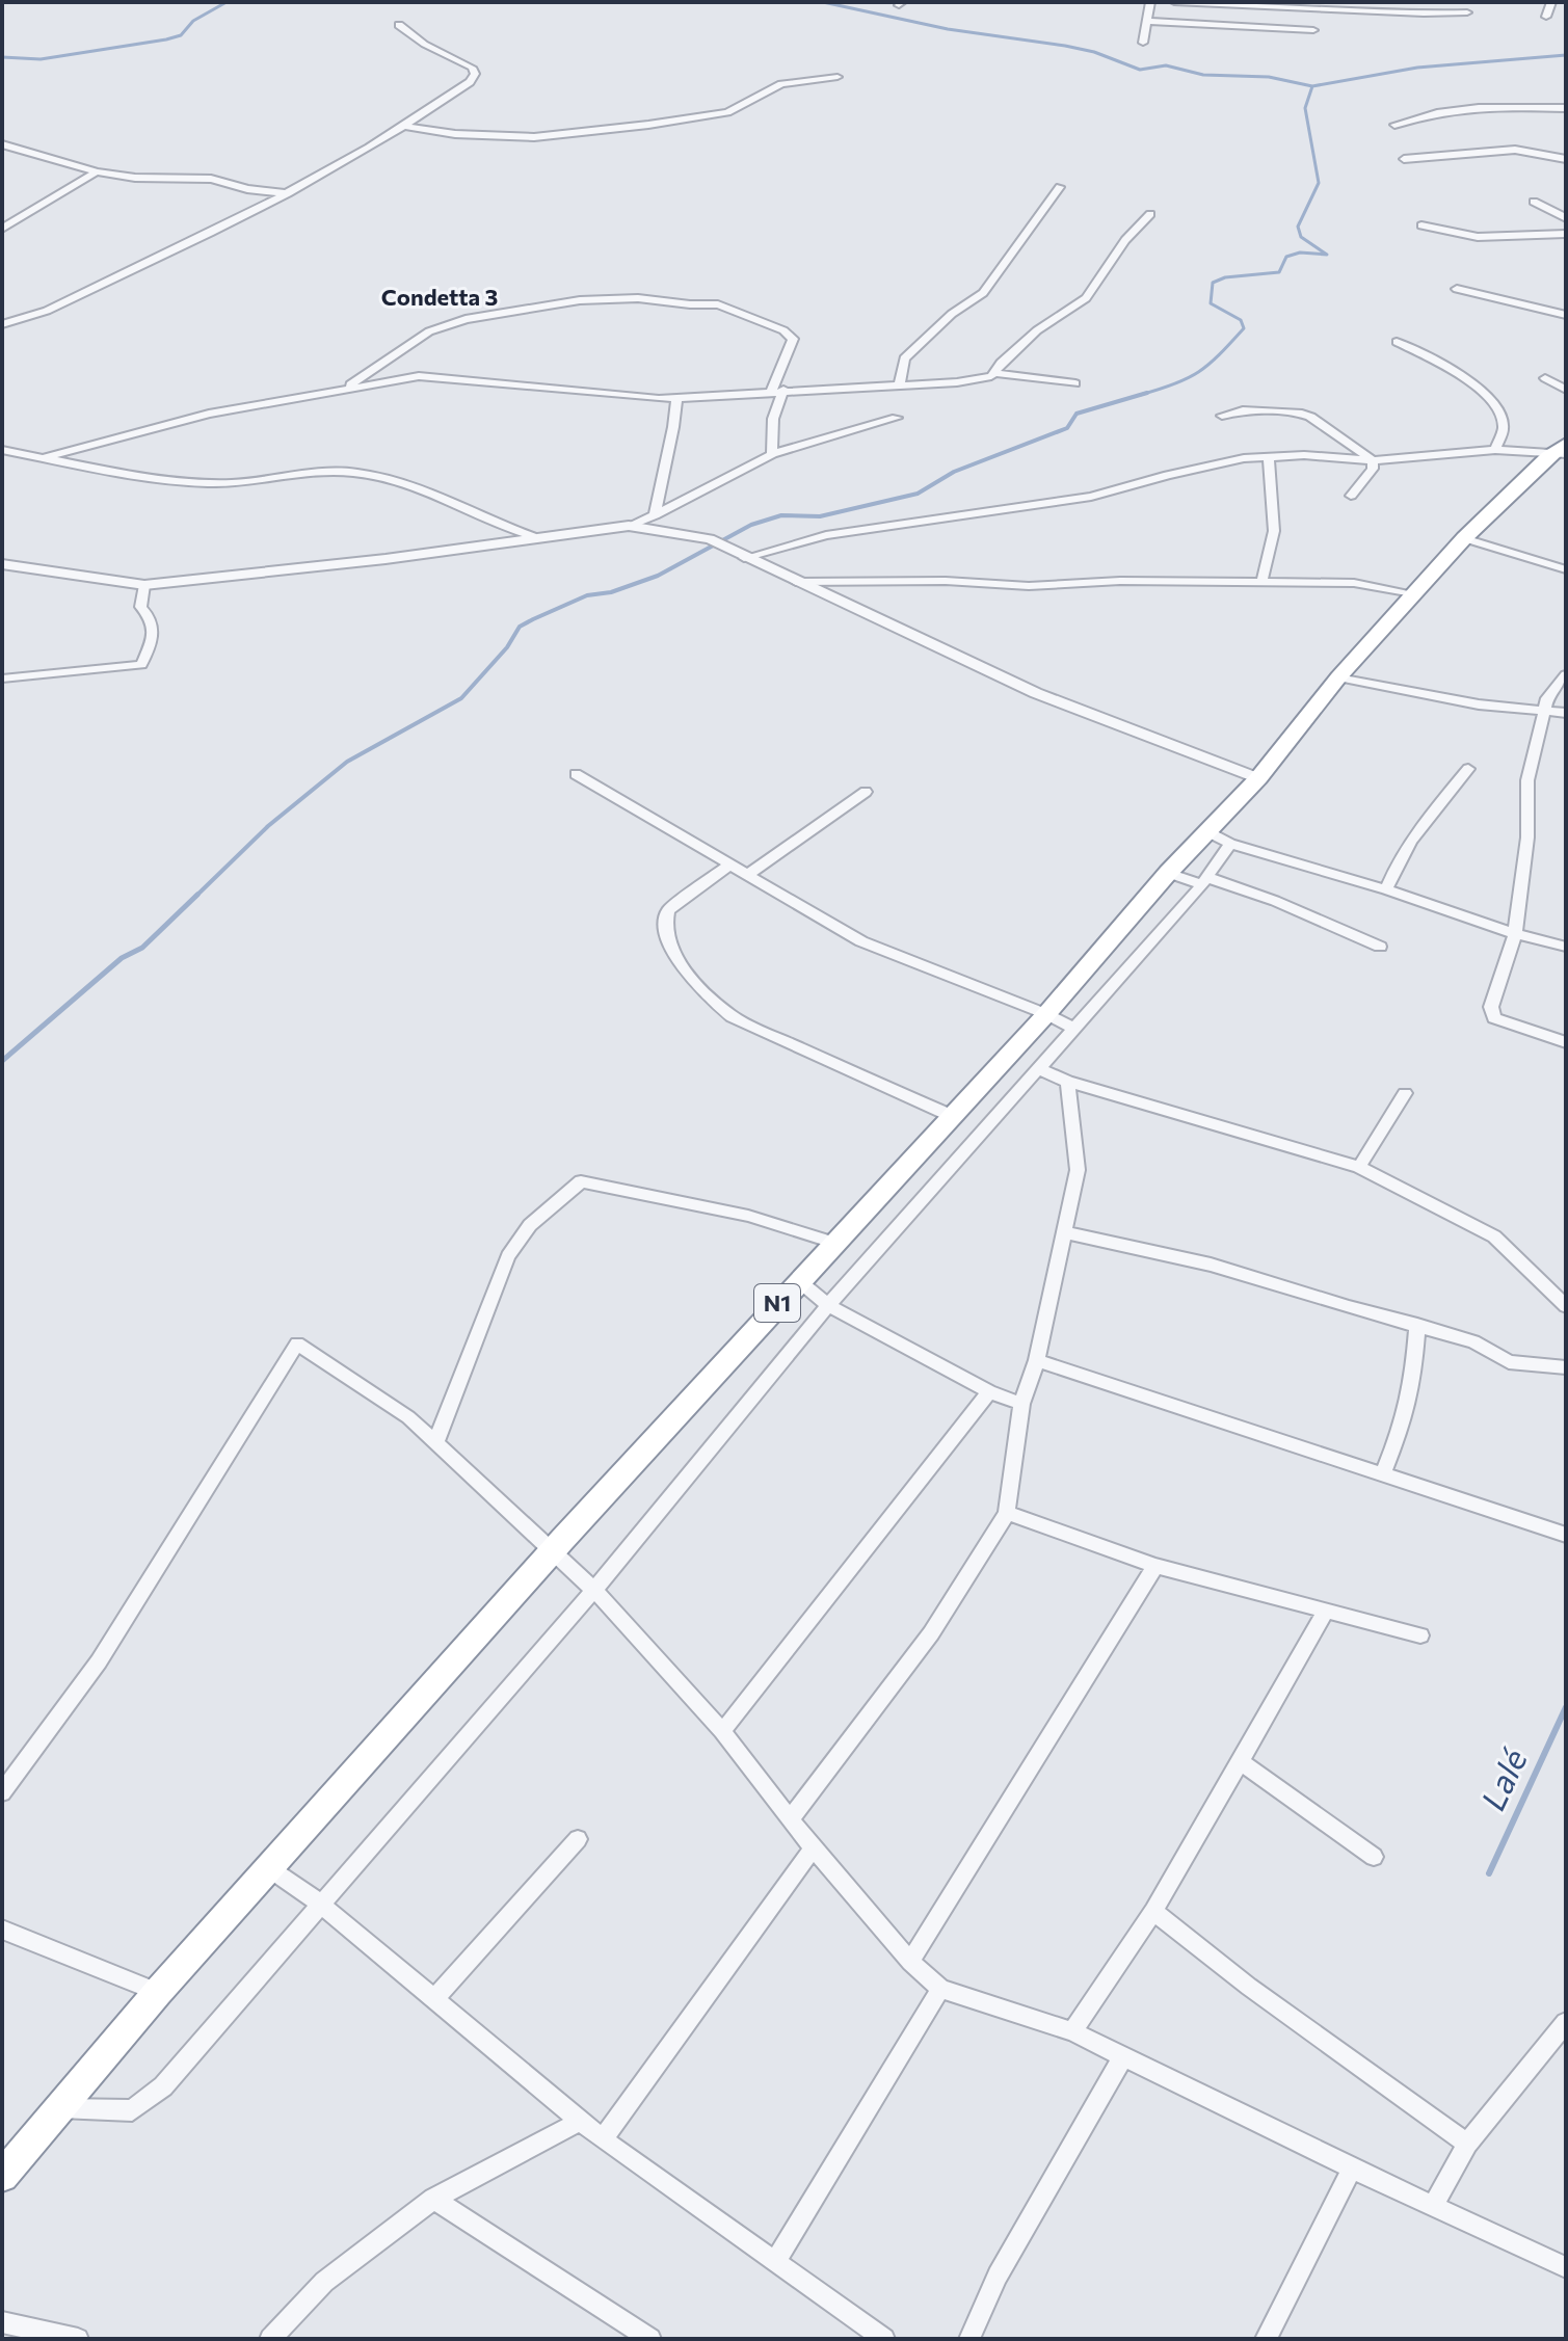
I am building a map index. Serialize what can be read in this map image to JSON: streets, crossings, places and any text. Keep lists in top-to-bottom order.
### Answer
{
  "streets": {
    "highway": ["N1"]
  },
  "districts": ["Сondetta 3"],
  "water": ["Lalé"]
}
